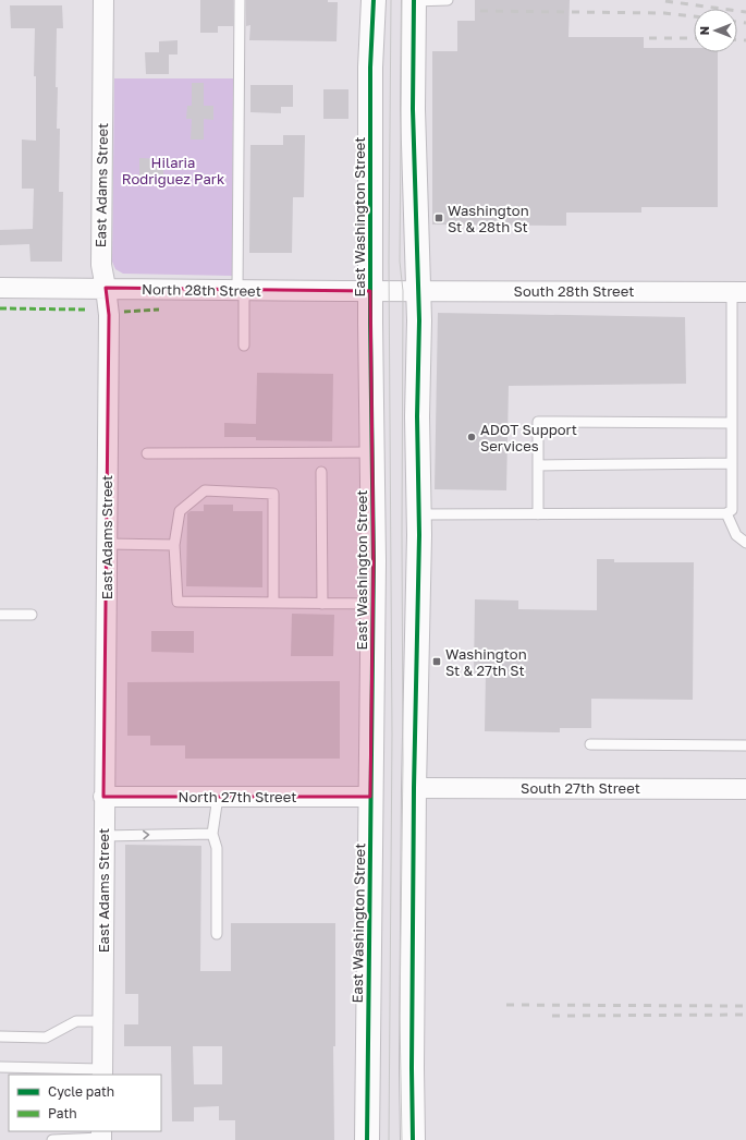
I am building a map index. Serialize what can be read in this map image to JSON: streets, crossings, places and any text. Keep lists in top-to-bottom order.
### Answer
{
  "streets": {
    "main road": ["East Washington Street"],
    "street": [
      "East Adams Street",
      "North 28th Street",
      "South 28th Street",
      "South 27th Street",
      "North 27th Street"
    ]
  },
  "crossings": [
    ["East Adams Street", "North 28th Street"],
    ["East Adams Street", "North 27th Street"],
    ["East Washington Street", "North 28th Street"],
    ["East Washington Street", "North 27th Street"],
    ["North 28th Street", "South 28th Street"]
  ],
  "parks": ["Hilaria Rodriguez Park"],
  "places": {
    "transit": ["Washington St & 28th St", "Washington St & 27th St"],
    "other": ["ADOT Support Services"]
  },
  "legend": ["Cycle path", "Path"],
  "north": "left"
}
